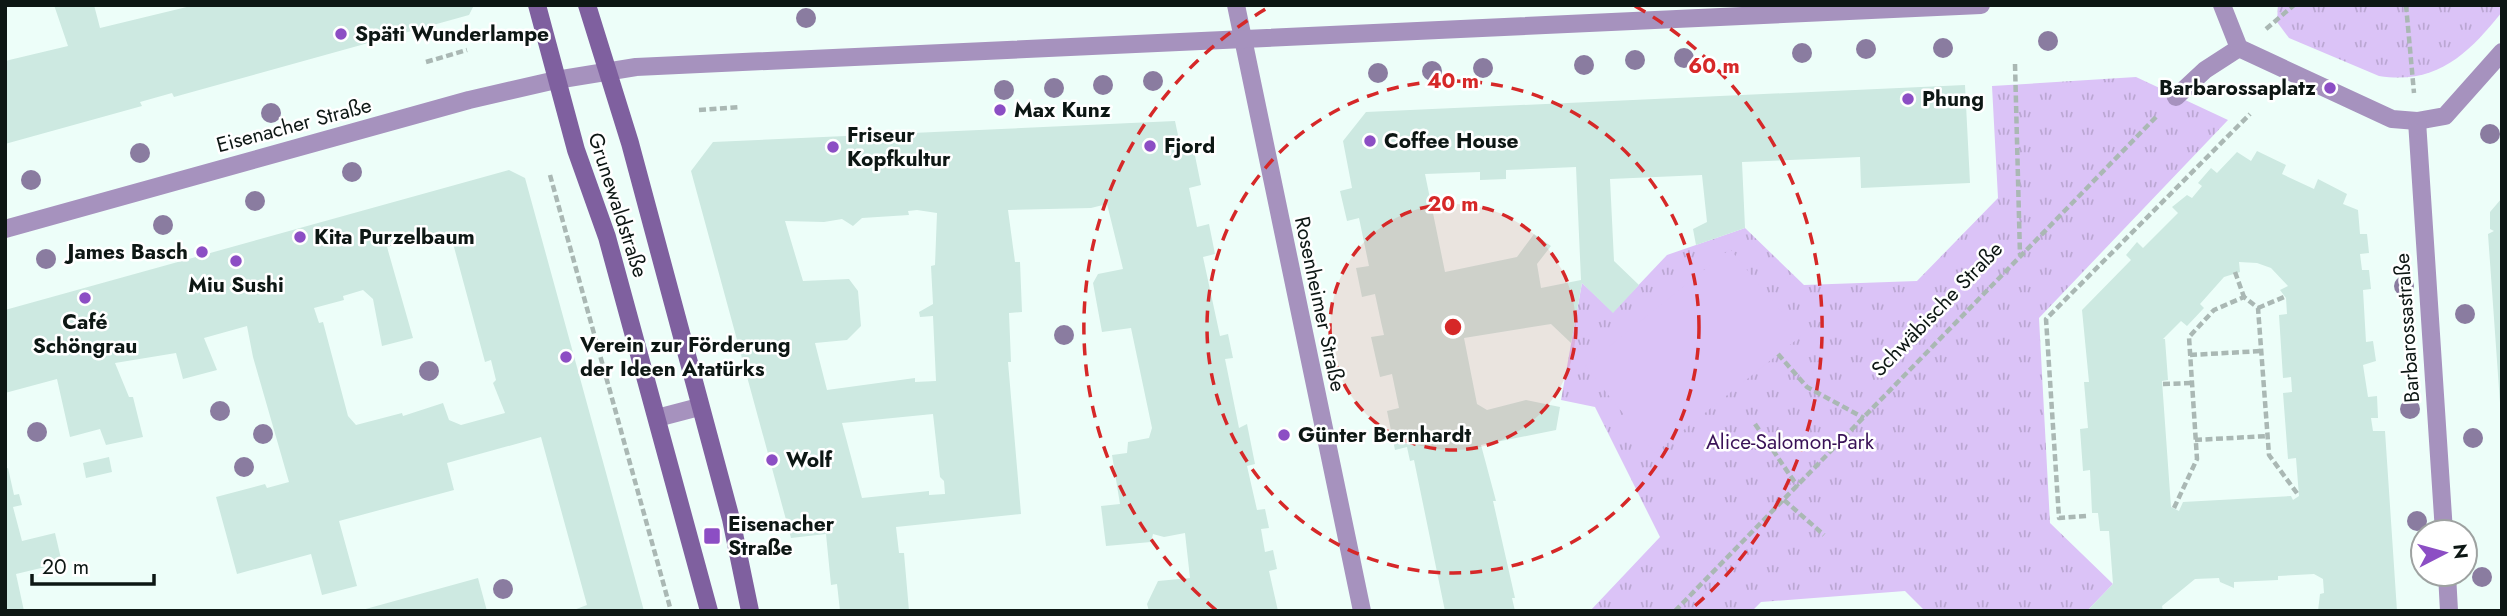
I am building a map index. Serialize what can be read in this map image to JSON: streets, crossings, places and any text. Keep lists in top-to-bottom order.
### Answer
{
  "streets": {
    "main road": ["Grunewaldstraße"],
    "street": ["Eisenacher Straße", "Rosenheimer Straße", "Barbarossastraße"],
    "path": ["Schwäbische Straße"]
  },
  "crossings": [
    ["Eisenacher Straße", "Grunewaldstraße"],
    ["Eisenacher Straße", "Rosenheimer Straße"]
  ],
  "parks": ["Alice-Salomon-Park"],
  "places": {
    "other": [
      "Späti Wunderlampe",
      "Barbarossaplatz",
      "Phung",
      "Max Kunz",
      "Coffee House",
      "Fjord",
      "Friseur Kopfkultur",
      "Kita Purzelbaum",
      "James Basch",
      "Miu Sushi",
      "Café Schöngrau",
      "Verein zur Förderung der Ideen Atatürks",
      "Günter Bernhardt",
      "Wolf"
    ],
    "transit": ["Eisenacher Straße"]
  },
  "scale_bar": "20 m",
  "north": "right",
  "rings": ["60 m", "40 m", "20 m"]
}
